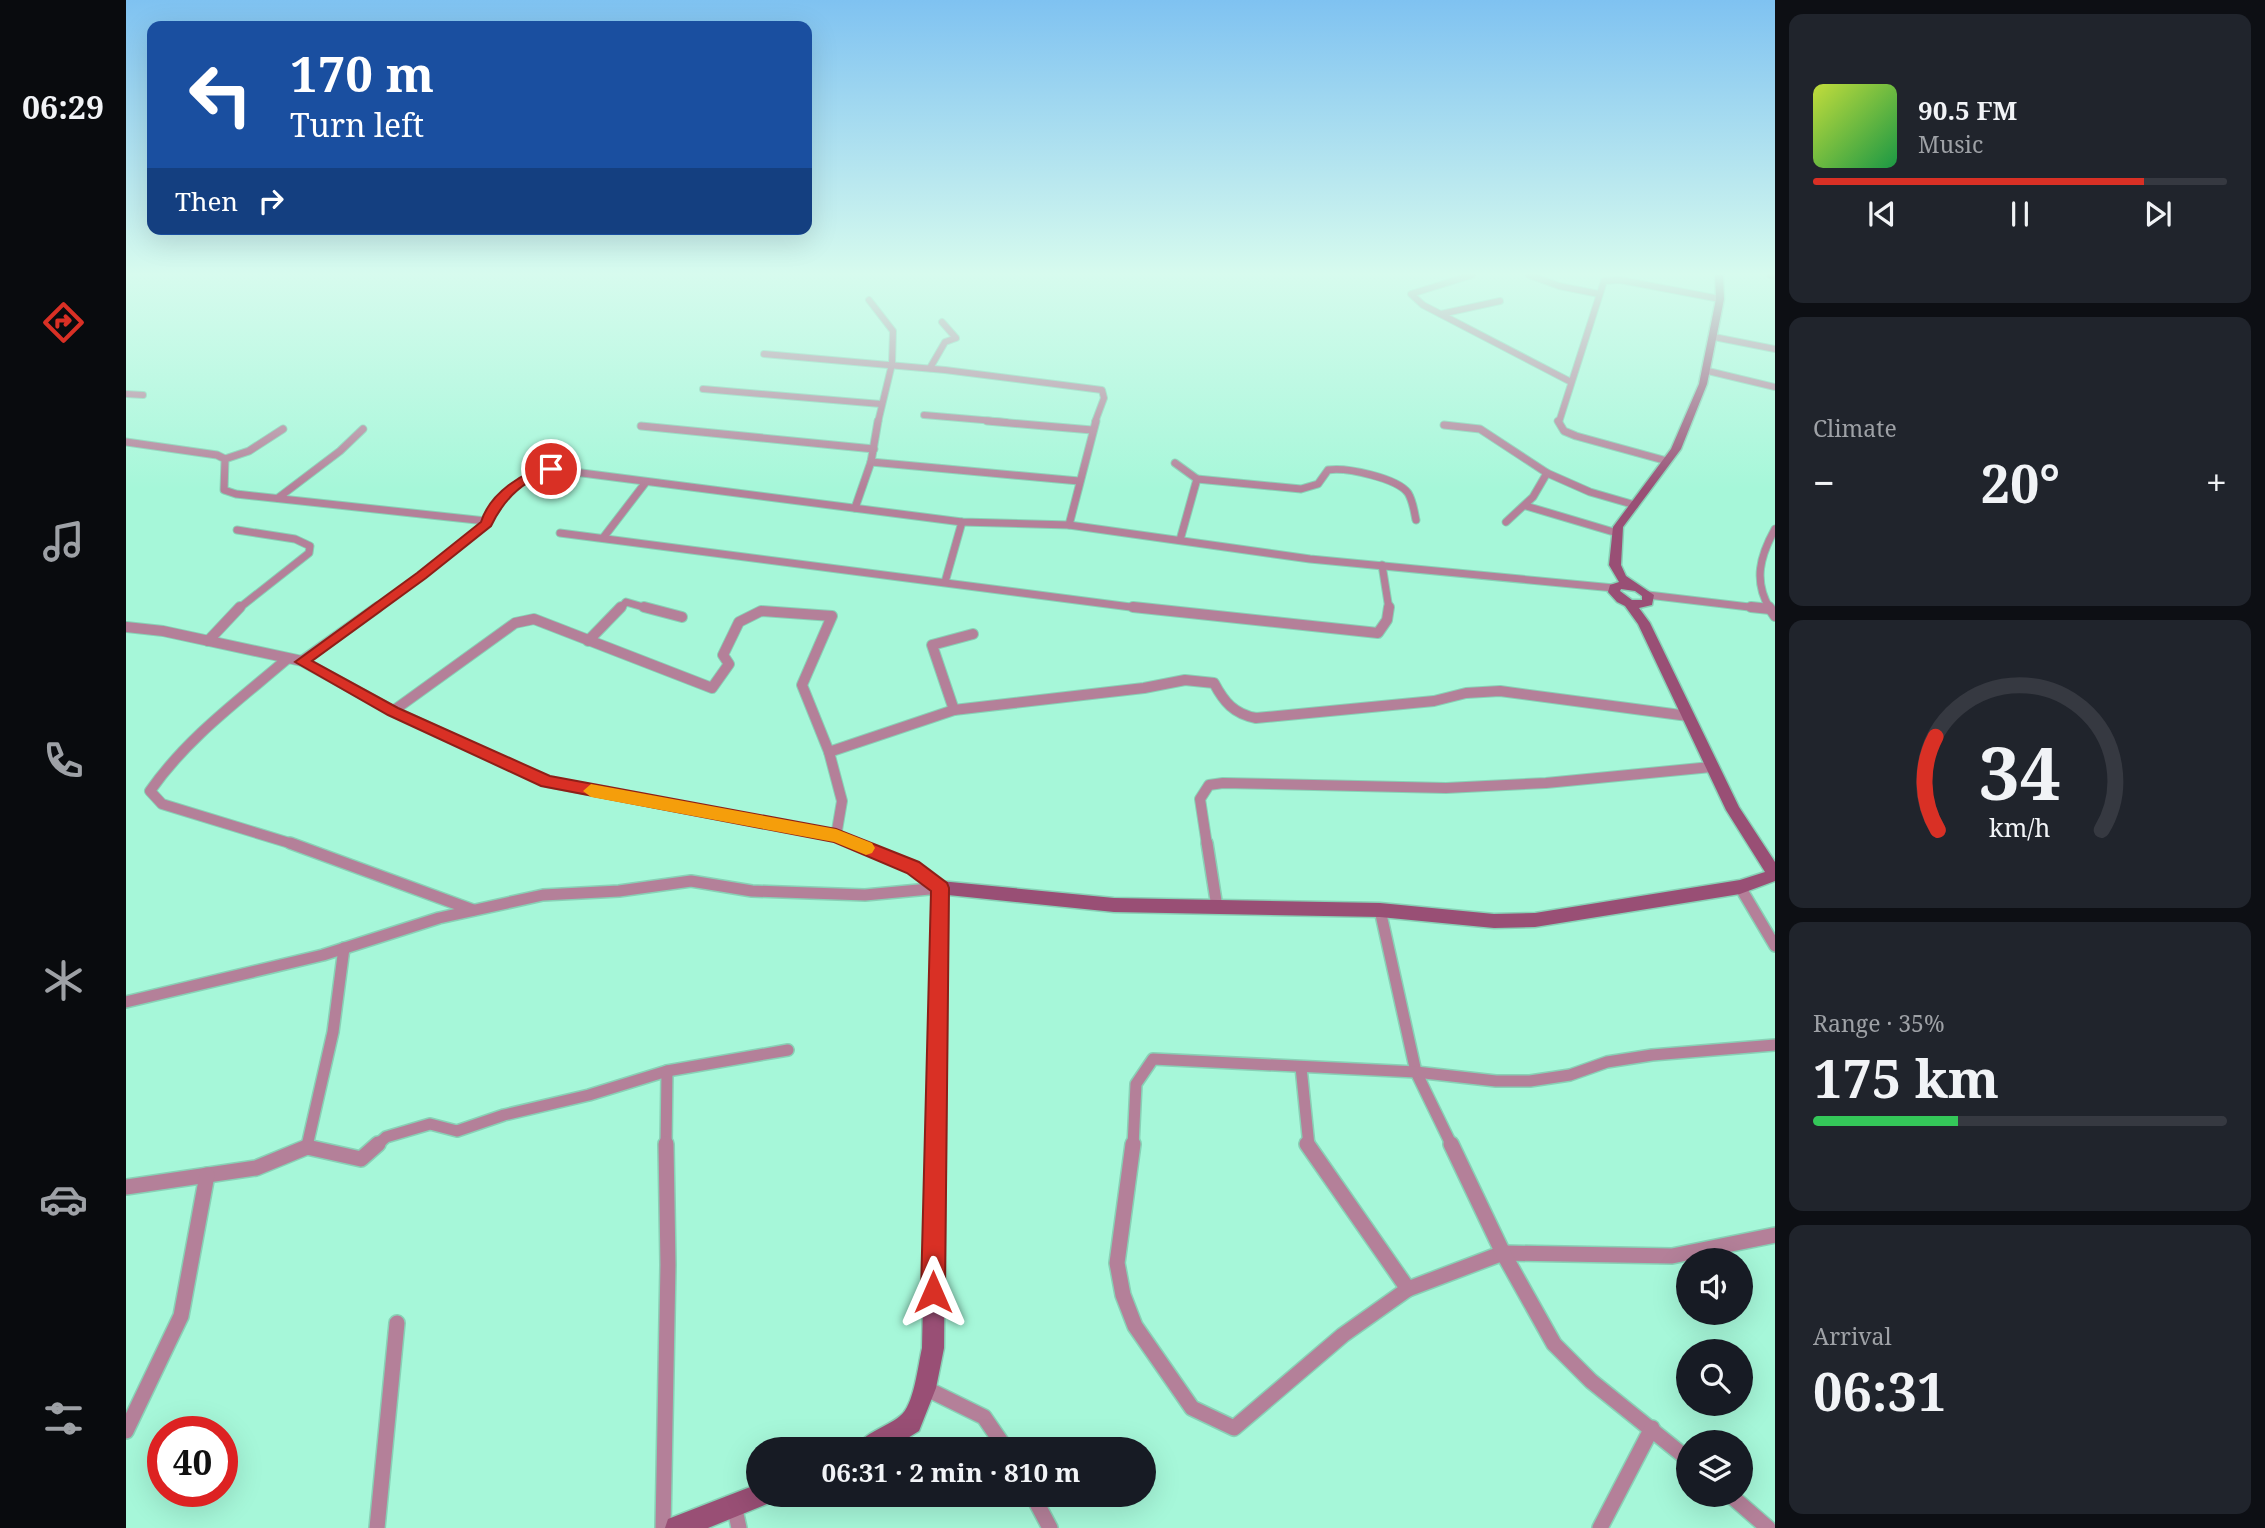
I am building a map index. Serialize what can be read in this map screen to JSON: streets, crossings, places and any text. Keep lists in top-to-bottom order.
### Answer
{
  "page": {
    "tabs": "06:29",
    "turn": ["170 m", "Turn left"],
    "song": ["90.5 FM", "Music"],
    "then": "Then",
    "tile": [
      "Climate",
      ["Range · 35%", "175 km"],
      ["Arrival", "06:31"]
    ],
    "heat": ["−", "20°", "+"],
    "limit": "40",
    "trip": "06:31 · 2 min · 810 m",
    "gauge": ["34", "km/h"]
  }
}
